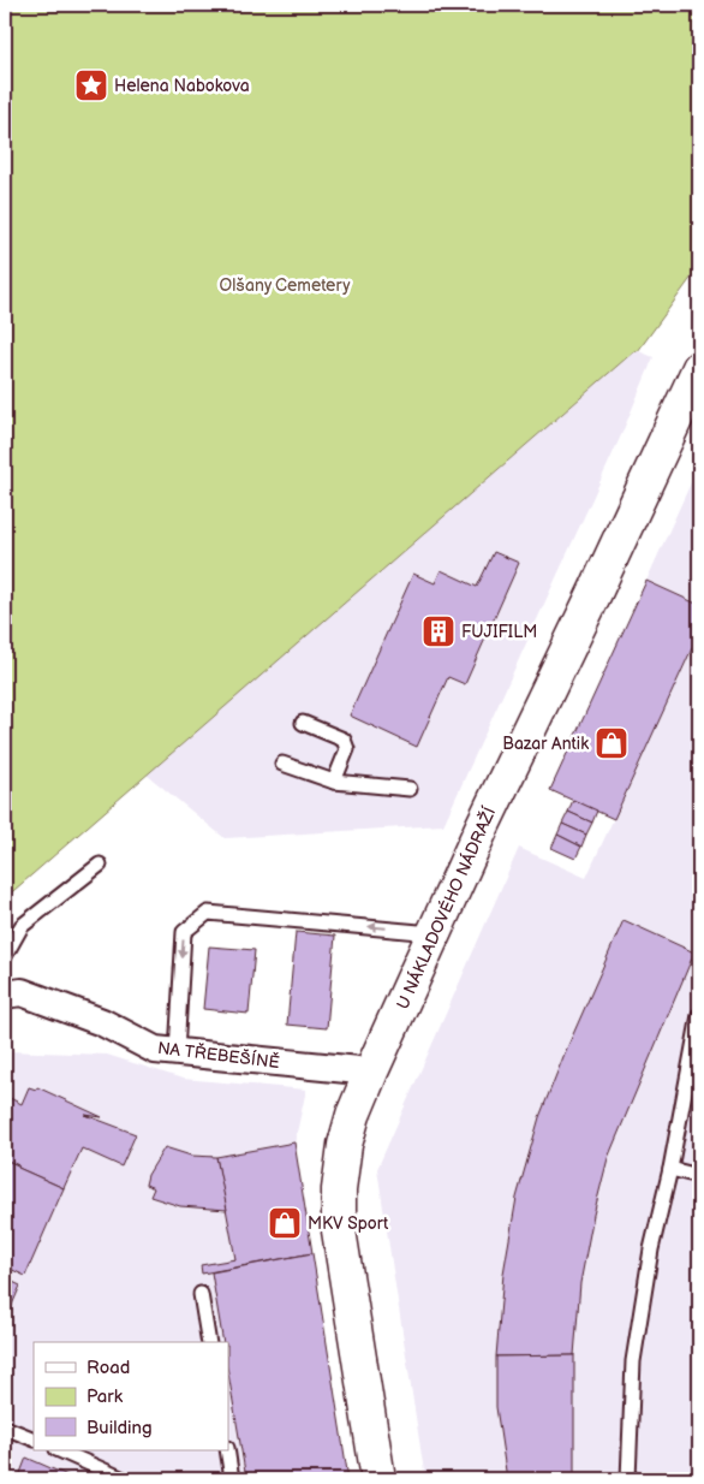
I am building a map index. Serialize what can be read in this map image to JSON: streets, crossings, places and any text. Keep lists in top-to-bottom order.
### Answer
{
  "streets": {
    "street": ["U NÁKLADOVÉHO NÁDRAŽÍ", "NA TŘEBEŠÍNĚ"]
  },
  "crossings": [
    ["U NÁKLADOVÉHO NÁDRAŽÍ", "NA TŘEBEŠÍNĚ"]
  ],
  "parks": ["Olšany Cemetery"],
  "places": {
    "place": ["Helena Nabokova"],
    "building": ["FUJIFILM"],
    "shop": ["Bazar Antik", "MKV Sport"]
  },
  "legend": ["Road", "Park", "Building"]
}
